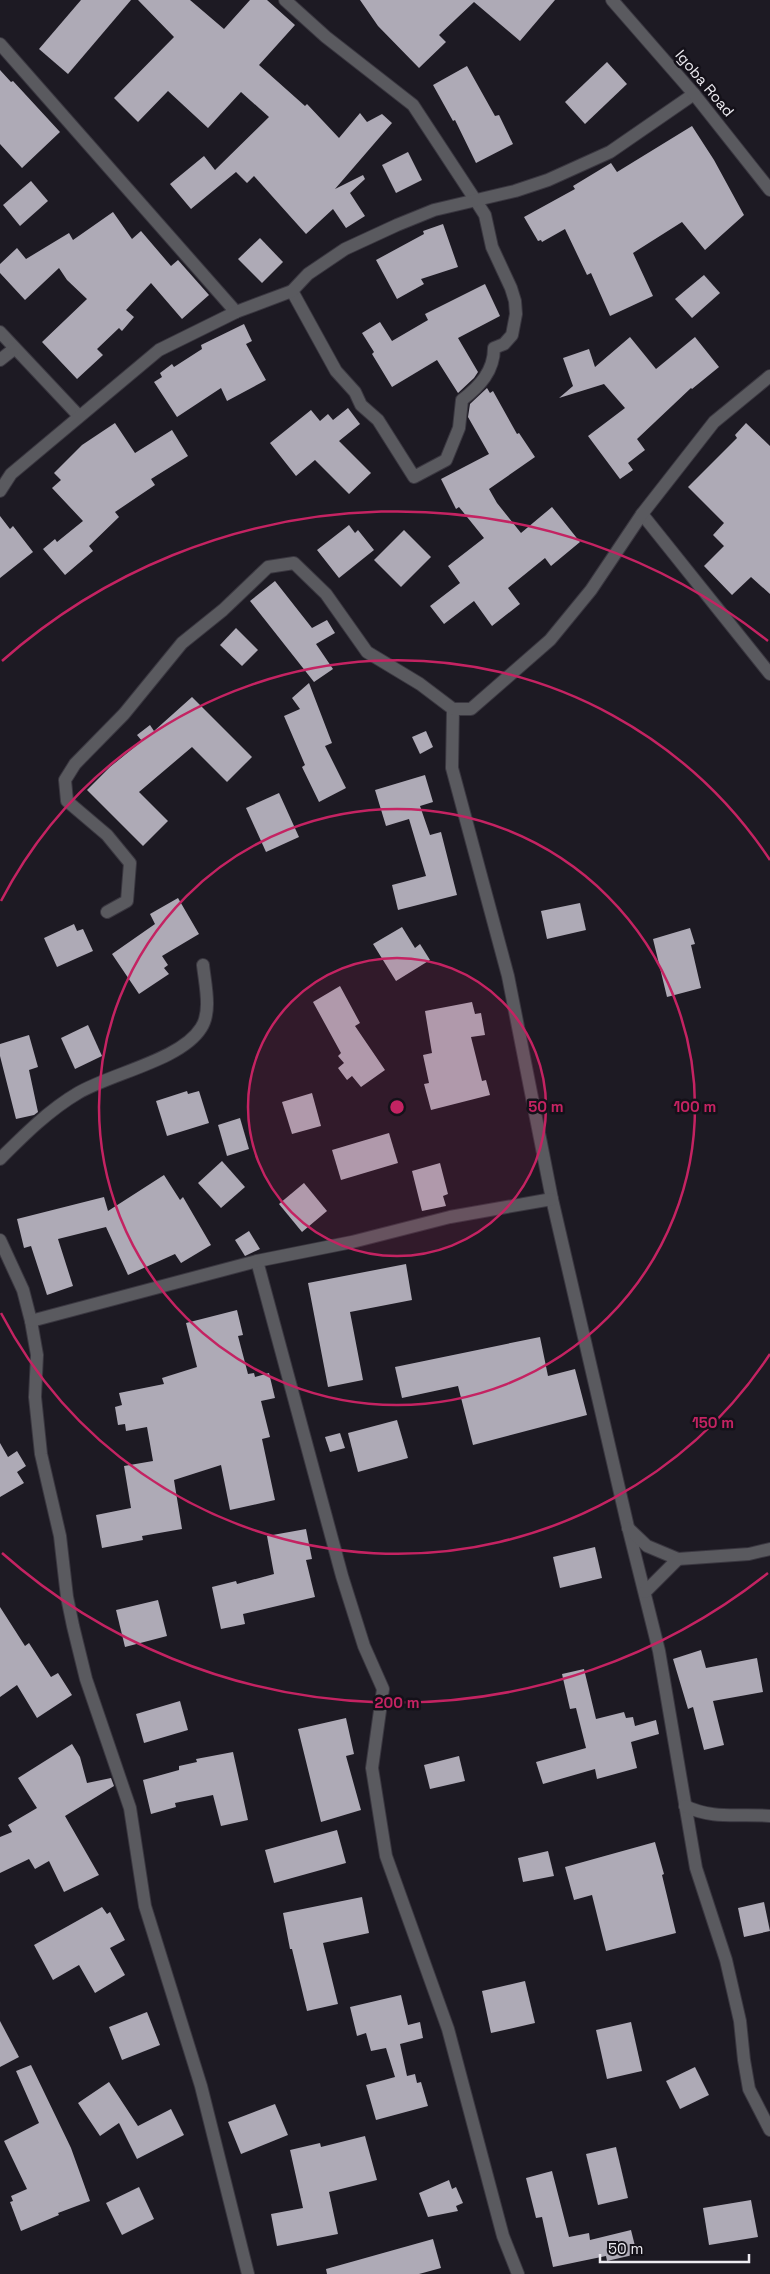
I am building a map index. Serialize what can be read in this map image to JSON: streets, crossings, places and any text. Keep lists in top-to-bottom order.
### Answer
{
  "streets": {
    "street": ["Igoba Road"]
  },
  "scale_bar": "50 m",
  "rings": [
    "50 m",
    "100 m",
    "150 m",
    "200 m"
  ]
}
